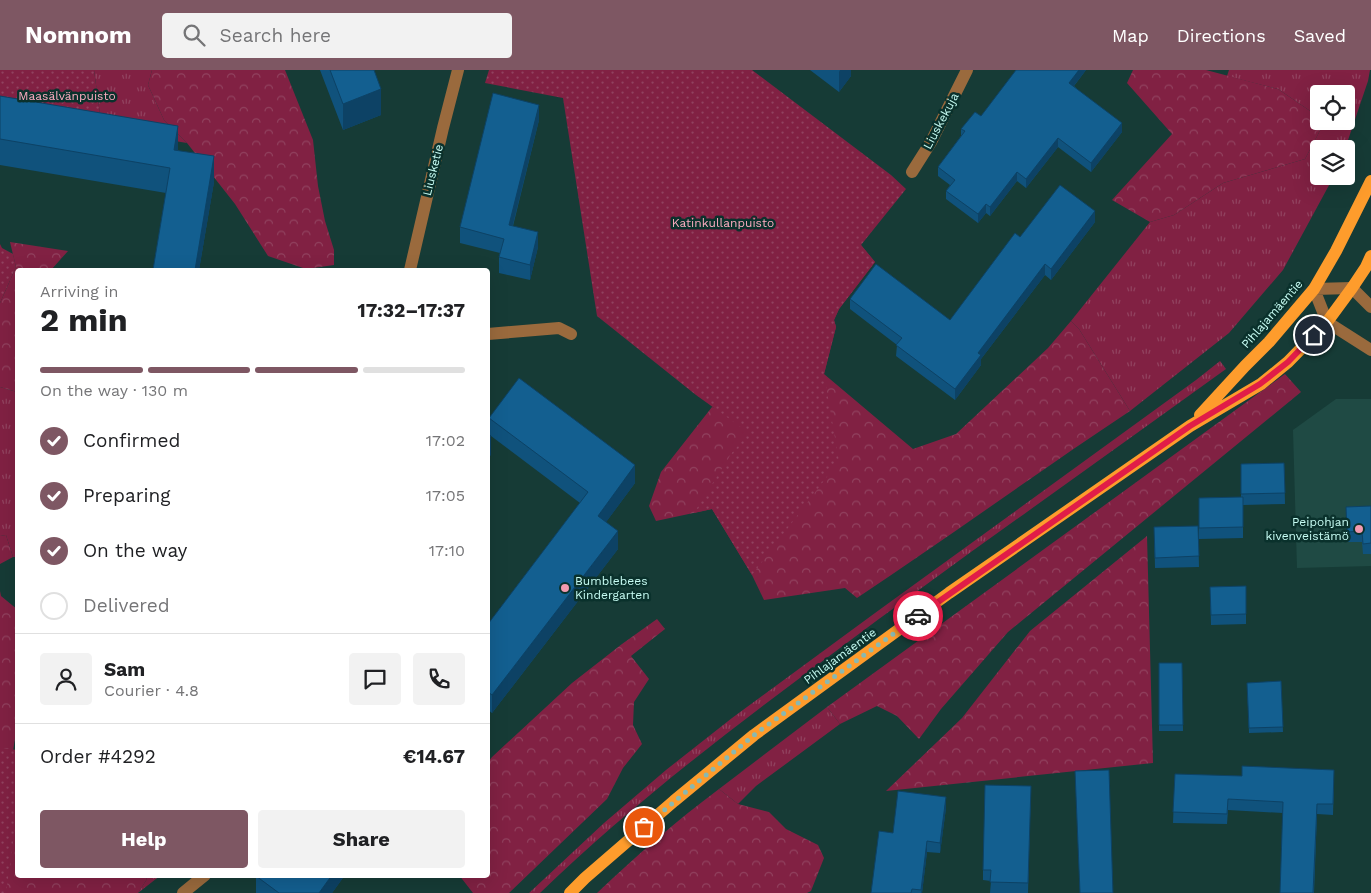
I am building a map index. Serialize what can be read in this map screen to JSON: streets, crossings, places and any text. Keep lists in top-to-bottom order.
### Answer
{
  "streets": {
    "main road": ["Pihlajamäentie"],
    "street": ["Liuskekuja", "Liusketie"]
  },
  "parks": ["Maasälvänpuisto", "Katinkullanpuisto"],
  "places": ["Peipohjan kivenveistämö", "Bumblebees Kindergarten"],
  "page": {
    "header": "Nomnom",
    "search": "Search here",
    "nav": ["Map", "Directions", "Saved"],
    "heading": ["2 min", "Arriving in", "17:32–17:37"],
    "panel": [
      "Sam",
      "Courier · 4.8",
      "Order #4292",
      "€14.67"
    ],
    "bar": "On the way · 130 m",
    "list": [
      ["Confirmed", "17:02"],
      ["Preparing", "17:05"],
      ["On the way", "17:10"],
      "Delivered"
    ],
    "buttons": ["Help", "Share"]
  }
}
